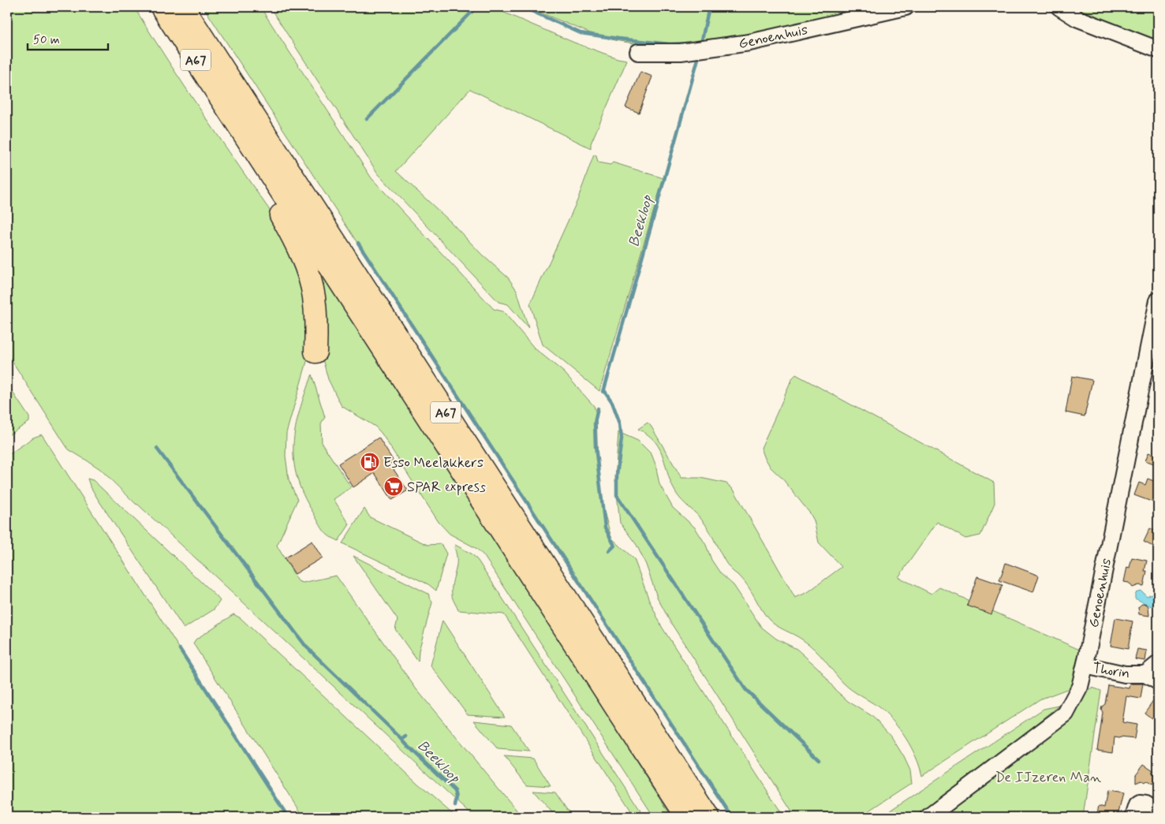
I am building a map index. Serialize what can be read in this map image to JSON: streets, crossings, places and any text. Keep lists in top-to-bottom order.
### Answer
{
  "streets": {
    "highway": ["A67"],
    "street": ["Genoenhuis", "Thorin"]
  },
  "crossings": [
    ["Genoenhuis", "Thorin"]
  ],
  "water": ["Beekloop"],
  "parks": ["De IJzeren Man"],
  "places": {
    "fuel station": ["Esso Meelakkers"],
    "supermarket": ["SPAR express"]
  },
  "scale_bar": "50 m"
}
